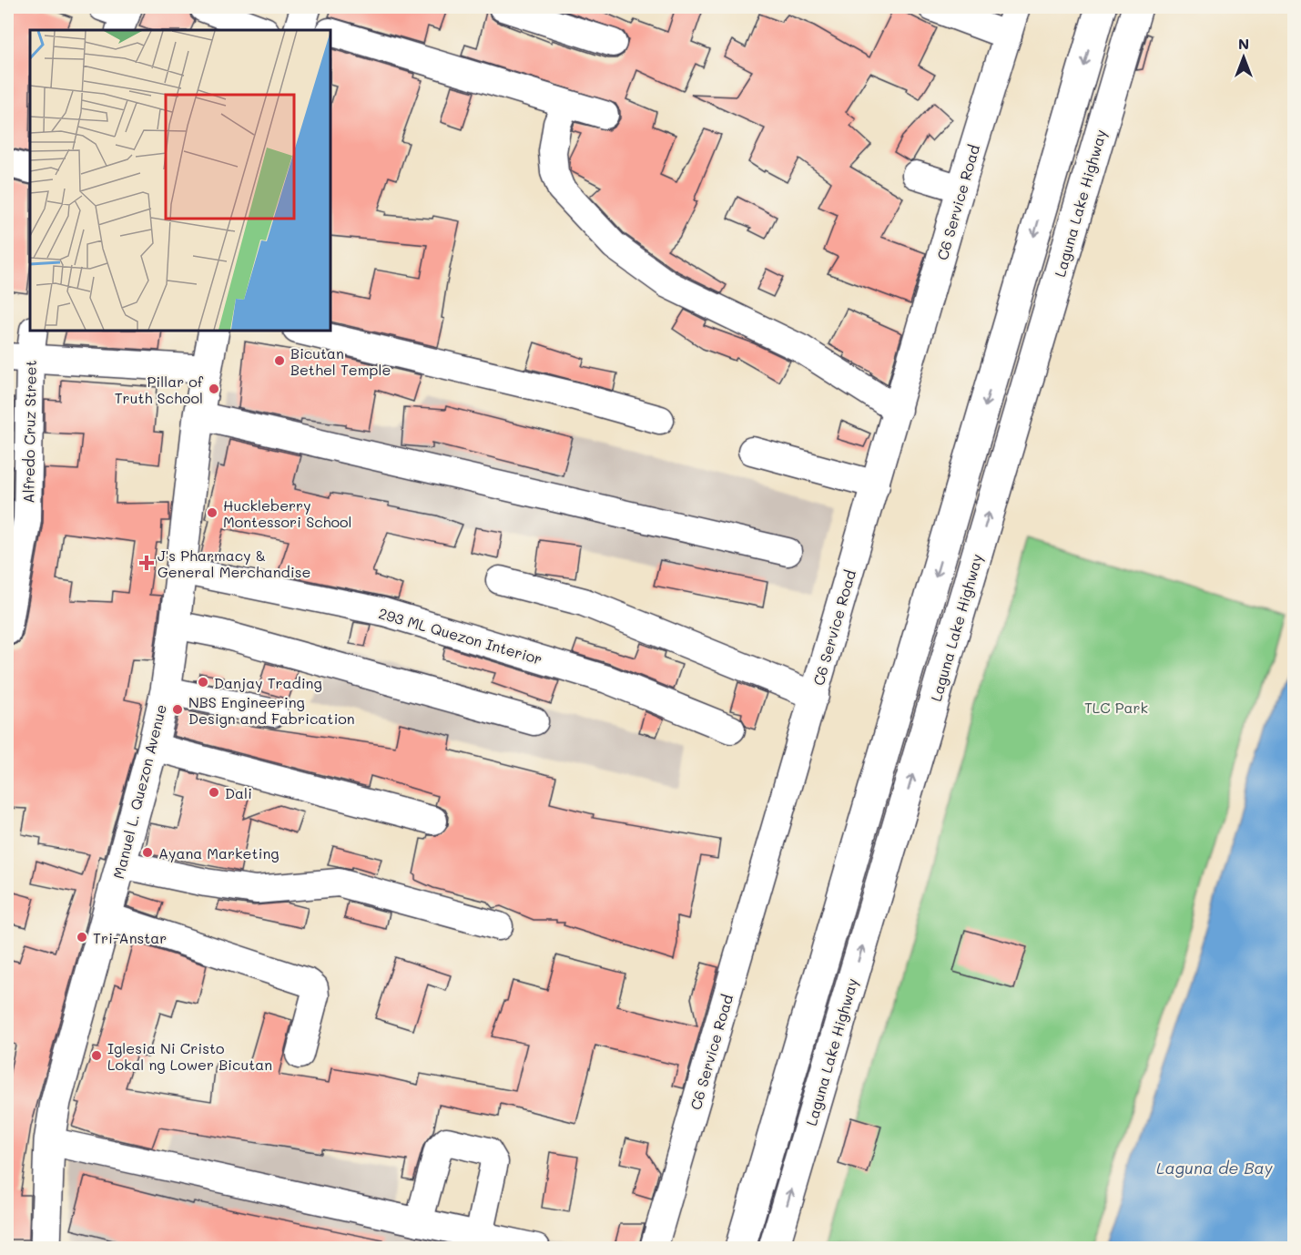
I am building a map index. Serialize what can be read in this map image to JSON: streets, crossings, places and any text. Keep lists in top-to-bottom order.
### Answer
{
  "streets": {
    "main road": ["Laguna Lake Highway", "Manuel L. Quezon Avenue"],
    "street": ["C6 Service Road", "Alfredo Cruz Street", "293 ML Quezon Interior"]
  },
  "crossings": [
    ["293 ML Quezon Interior", "Manuel L. Quezon Avenue"]
  ],
  "water": ["Laguna de Bay"],
  "parks": ["TLC Park"],
  "places": {
    "other": [
      "Bicutan Bethel Temple",
      "Pillar of Truth School",
      "Huckleberry Montessori School",
      "Danjay Trading",
      "NBS Engineering Design and Fabrication",
      "Dali",
      "Ayana Marketing",
      "Tri-Anstar",
      "Iglesia Ni Cristo Lokal ng Lower Bicutan"
    ],
    "health": ["J's Pharmacy & General Merchandise"]
  },
  "north": "top"
}
